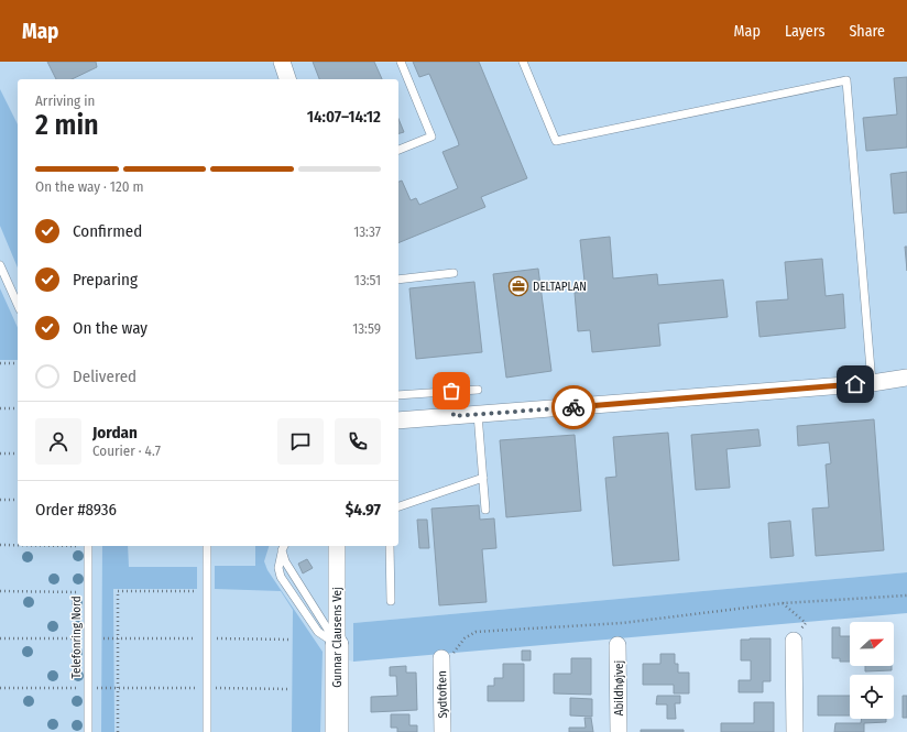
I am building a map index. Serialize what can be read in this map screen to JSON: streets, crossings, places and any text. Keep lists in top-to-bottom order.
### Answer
{
  "streets": {
    "street": ["Gunnar Clausens Vej", "Abildhøjvej", "Sydtoften"],
    "lane": ["Telefonring Nord"]
  },
  "places": {
    "office": ["DELTAPLAN"]
  },
  "north": "right",
  "page": {
    "header": "Map",
    "nav": ["Map", "Layers", "Share"],
    "heading": ["2 min", "Arriving in", "14:07–14:12"],
    "panel": [
      "Jordan",
      "Courier · 4.7",
      "Order #8936",
      "$4.97"
    ],
    "bar": "On the way · 120 m",
    "list": [
      ["Confirmed", "13:37"],
      ["Preparing", "13:51"],
      ["On the way", "13:59"],
      "Delivered"
    ]
  }
}
